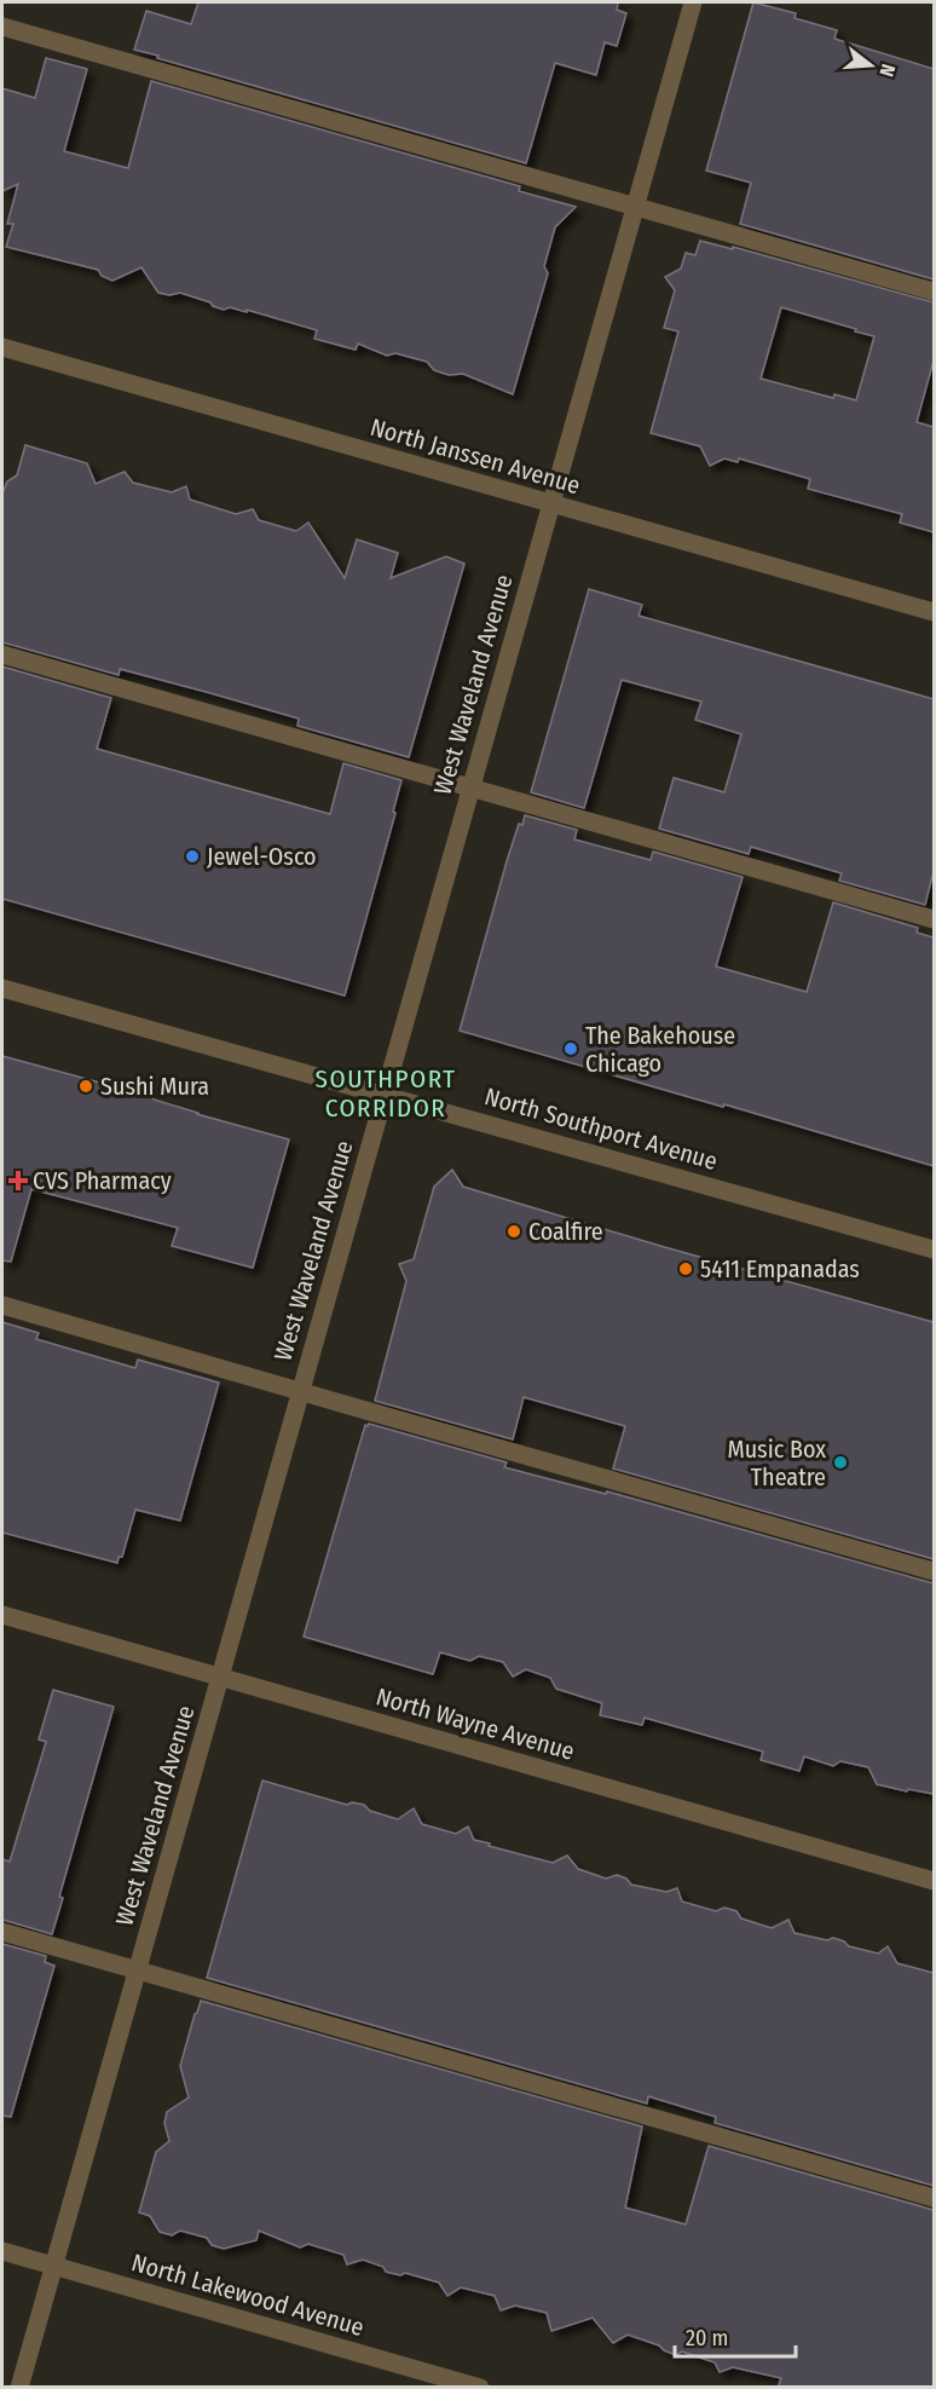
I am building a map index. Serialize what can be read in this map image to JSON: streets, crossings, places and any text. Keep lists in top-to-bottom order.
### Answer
{
  "streets": {
    "street": [
      "North Janssen Avenue",
      "West Waveland Avenue",
      "North Southport Avenue",
      "North Wayne Avenue",
      "North Lakewood Avenue"
    ]
  },
  "crossings": [
    ["North Janssen Avenue", "West Waveland Avenue"],
    ["West Waveland Avenue", "North Southport Avenue"],
    ["West Waveland Avenue", "North Wayne Avenue"],
    ["West Waveland Avenue", "North Lakewood Avenue"]
  ],
  "districts": ["SOUTHPORT CORRIDOR"],
  "places": {
    "other": [
      "Jewel-Osco",
      "The Bakehouse Chicago",
      "Sushi Mura",
      "Coalfire",
      "5411 Empanadas",
      "Music Box Theatre"
    ],
    "health": ["CVS Pharmacy"]
  },
  "scale_bar": "20 m",
  "north": "right"
}
